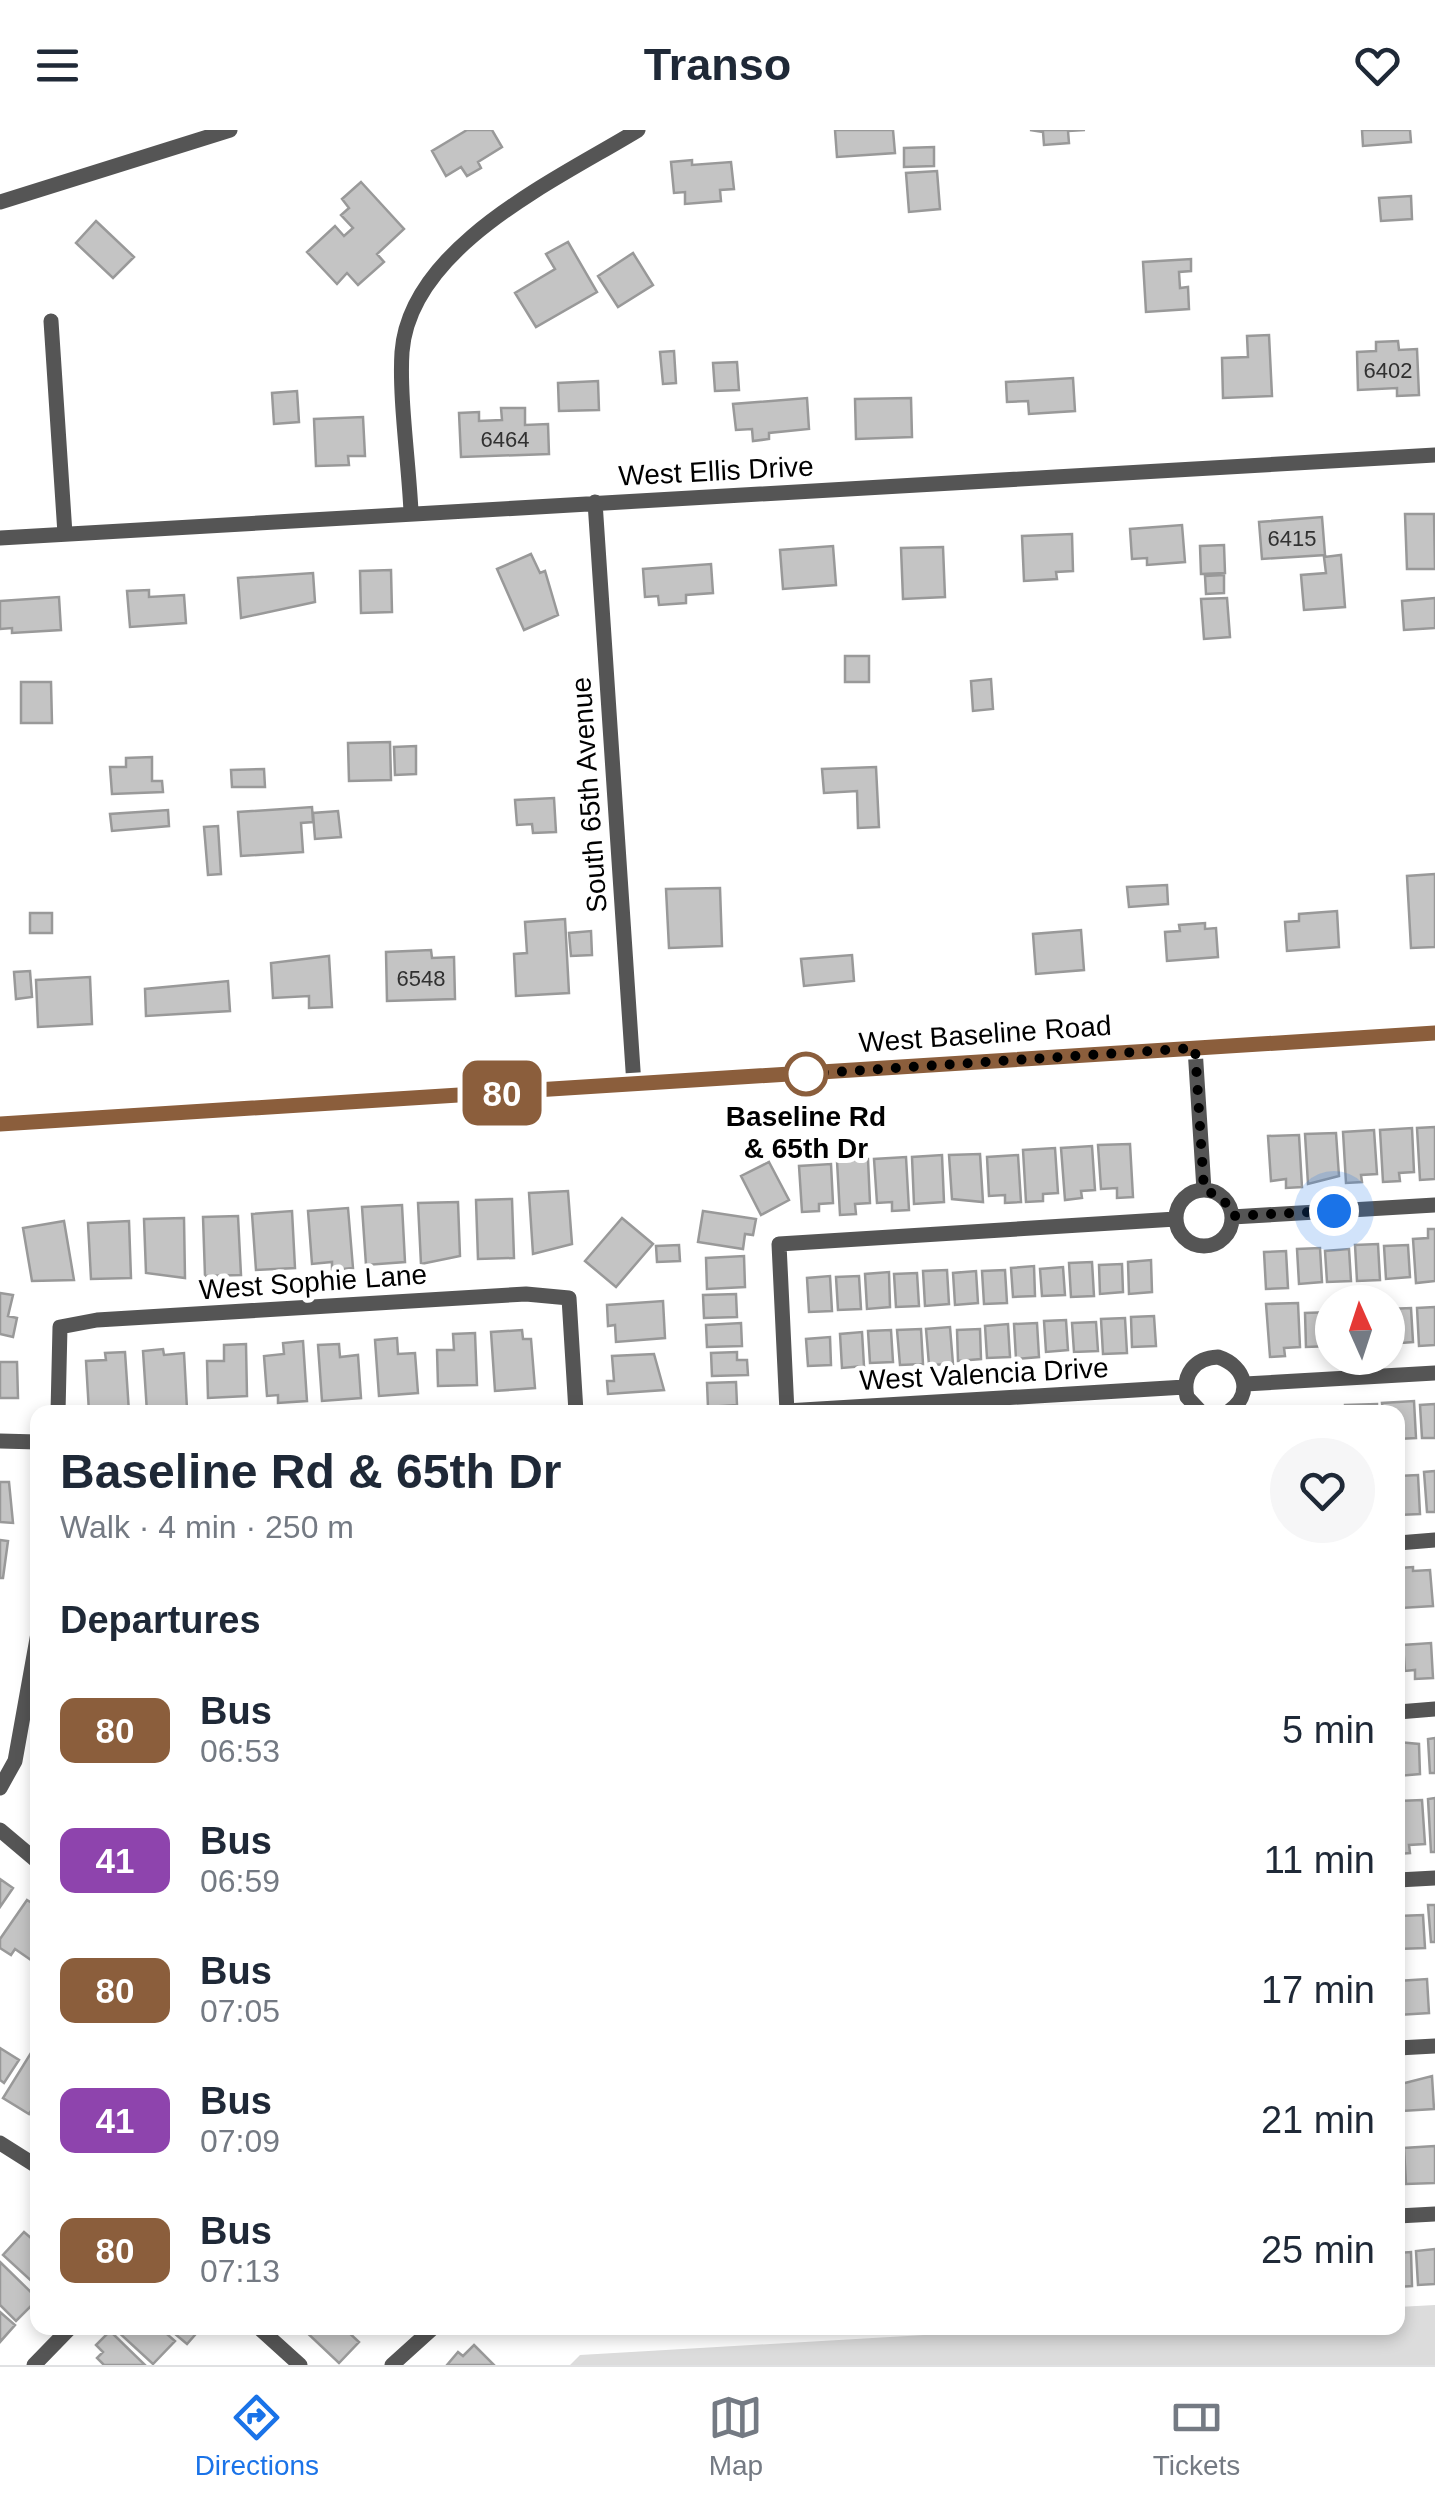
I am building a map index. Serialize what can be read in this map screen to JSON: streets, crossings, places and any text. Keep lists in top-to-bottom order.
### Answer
{
  "streets": {
    "main road": ["West Baseline Road"],
    "street": [
      "West Ellis Drive",
      "South 65th Avenue",
      "West Sophie Lane",
      "West Valencia Drive"
    ]
  },
  "crossings": [
    ["West Ellis Drive", "South 65th Avenue"],
    ["South 65th Avenue", "West Baseline Road"]
  ],
  "places": ["Baseline Rd & 65th Dr"],
  "lines": ["bus line 80"],
  "house_numbers": [
    "6402",
    "6464",
    "6415",
    "6548"
  ],
  "north": "top",
  "page": {
    "header": "Transo",
    "on_map": "80",
    "heading": [
      ["Baseline Rd & 65th Dr", "Walk · 4 min · 250 m"],
      "Departures"
    ],
    "list": [
      {
        "mark": "80",
        "name": "Bus",
        "note": "06:53",
        "value": "5 min"
      },
      {
        "mark": "41",
        "name": "Bus",
        "note": "06:59",
        "value": "11 min"
      },
      {
        "mark": "80",
        "name": "Bus",
        "note": "07:05",
        "value": "17 min"
      },
      {
        "mark": "41",
        "name": "Bus",
        "note": "07:09",
        "value": "21 min"
      },
      {
        "mark": "80",
        "name": "Bus",
        "note": "07:13",
        "value": "25 min"
      }
    ],
    "tabs": ["Directions", "Map", "Tickets"]
  }
}
